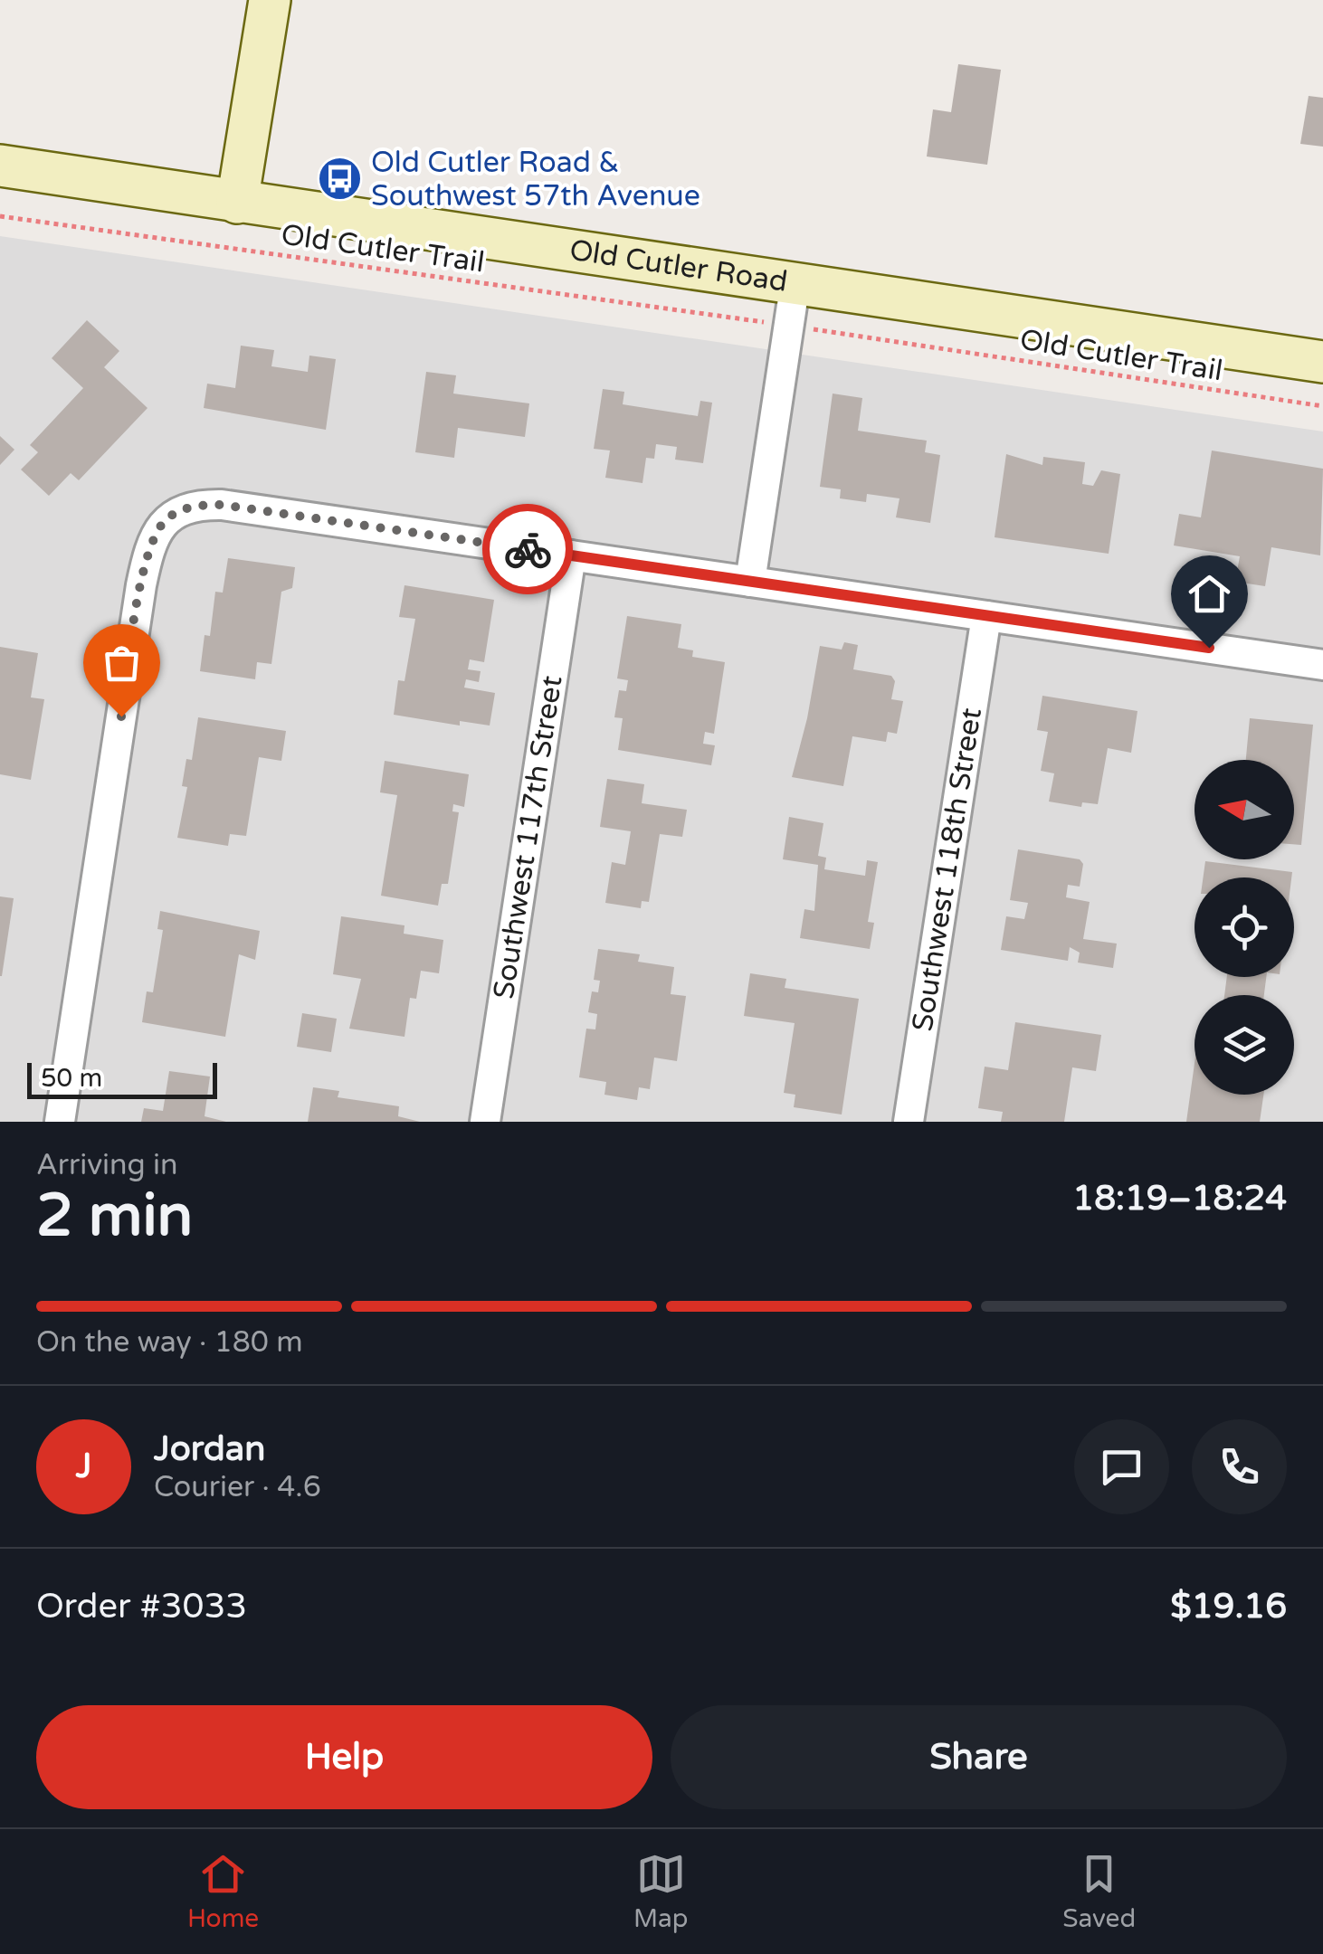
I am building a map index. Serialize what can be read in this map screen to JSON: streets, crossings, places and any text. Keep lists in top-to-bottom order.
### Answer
{
  "streets": {
    "main road": ["Old Cutler Road"],
    "street": ["Southwest 117th Street", "Southwest 118th Street"],
    "path": ["Old Cutler Trail"]
  },
  "places": {
    "bus stop": ["Old Cutler Road & Southwest 57th Avenue"]
  },
  "scale_bar": "50 m",
  "north": "left",
  "page": {
    "scale": "50 m",
    "heading": ["2 min", "Arriving in", "18:19–18:24"],
    "panel": [
      "Jordan",
      "Courier · 4.6",
      "Order #3033",
      "$19.16"
    ],
    "bar": "On the way · 180 m",
    "round": "J",
    "buttons": ["Help", "Share"],
    "tabs": ["Home", "Map", "Saved"]
  }
}
